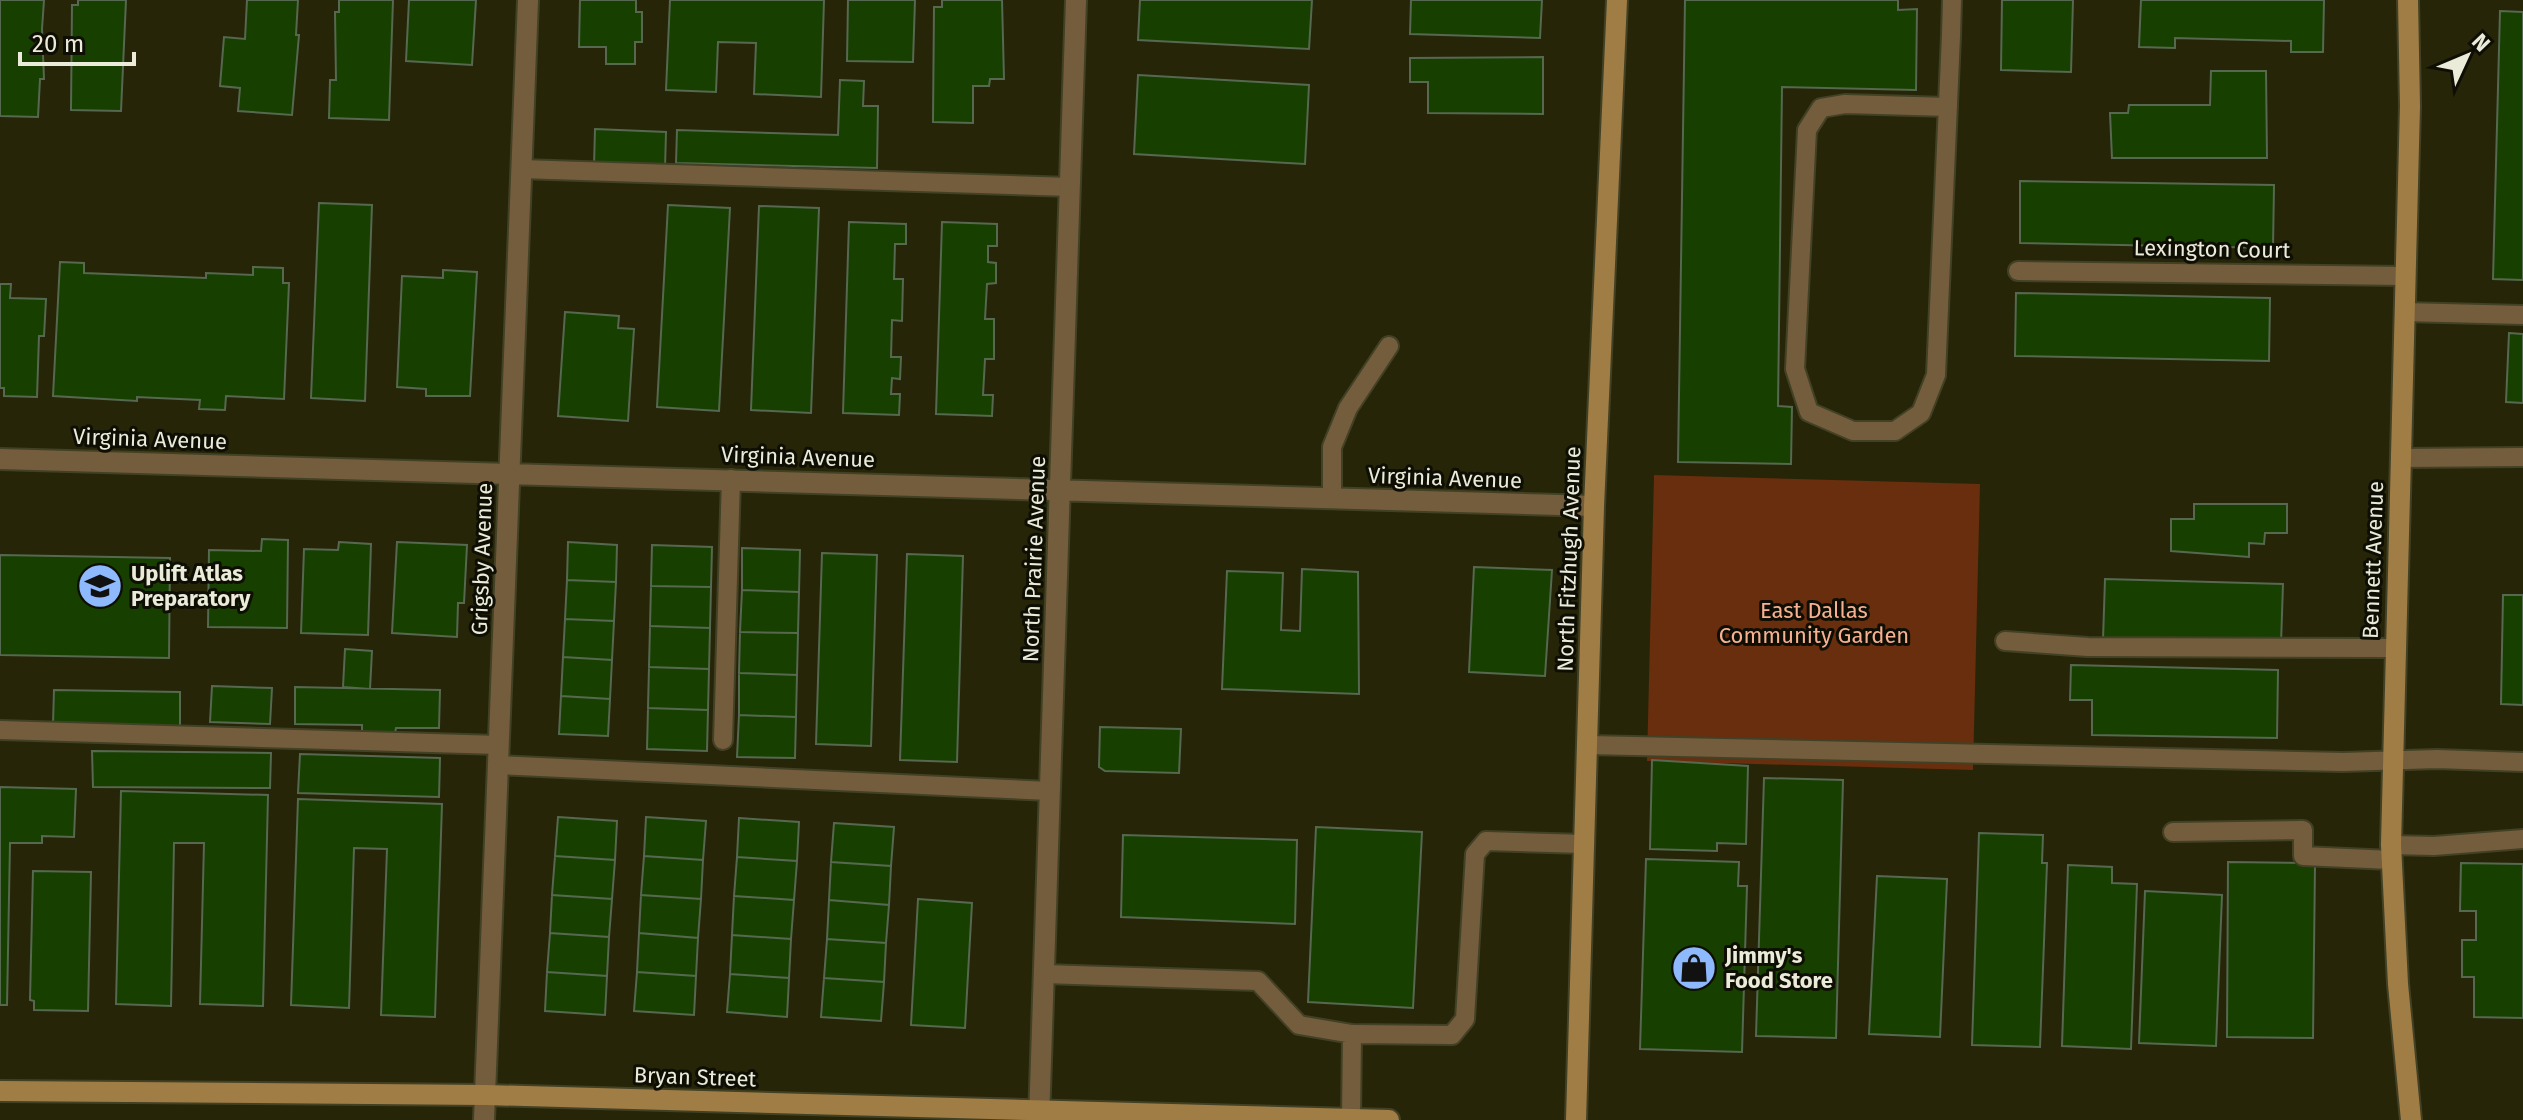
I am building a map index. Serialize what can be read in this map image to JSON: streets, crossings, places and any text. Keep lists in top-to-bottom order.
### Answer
{
  "streets": {
    "street": [
      "Virginia Avenue",
      "Grigsby Avenue",
      "North Prairie Avenue",
      "North Fitzhugh Avenue",
      "Bennett Avenue",
      "Bryan Street"
    ],
    "lane": ["Lexington Court"]
  },
  "crossings": [
    ["Lexington Court", "Bennett Avenue"],
    ["Virginia Avenue", "Grigsby Avenue"],
    ["Virginia Avenue", "North Prairie Avenue"],
    ["Virginia Avenue", "North Fitzhugh Avenue"],
    ["Grigsby Avenue", "Bryan Street"],
    ["North Prairie Avenue", "Bryan Street"]
  ],
  "parks": ["East Dallas Community Garden"],
  "places": {
    "school or university": ["Uplift Atlas Preparatory"],
    "shop": ["Jimmy's Food Store"]
  },
  "scale_bar": "20 m",
  "north": "top right"
}
